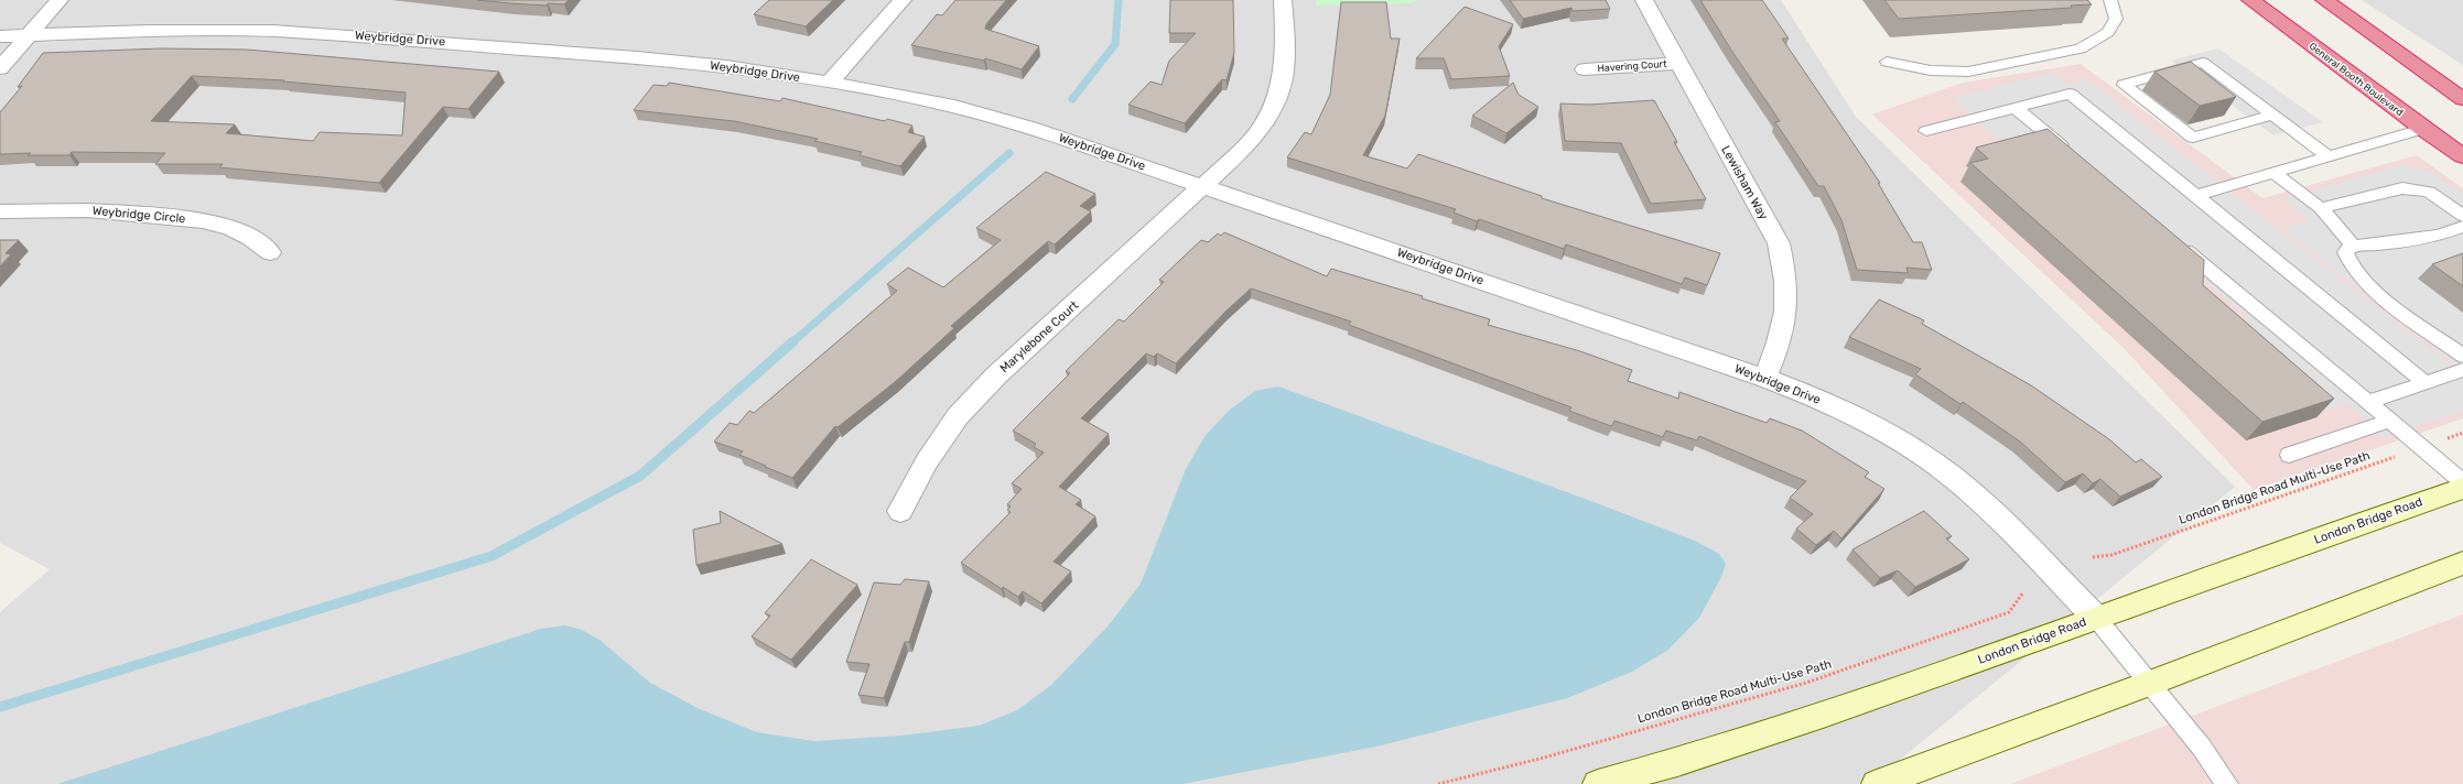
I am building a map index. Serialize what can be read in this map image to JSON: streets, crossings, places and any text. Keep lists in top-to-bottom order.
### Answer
{
  "streets": {
    "highway": ["General Booth Boulevard"],
    "main road": ["London Bridge Road"],
    "street": [
      "Weybridge Drive",
      "Havering Court",
      "Lewisham Way",
      "Weybridge Circle",
      "Marylebone Court"
    ],
    "path": ["London Bridge Road Multi-Use Path"]
  },
  "crossings": [
    ["Weybridge Drive", "Lewisham Way"],
    ["Weybridge Drive", "Marylebone Court"],
    ["Weybridge Drive", "London Bridge Road"],
    ["Havering Court", "Lewisham Way"]
  ]
}
